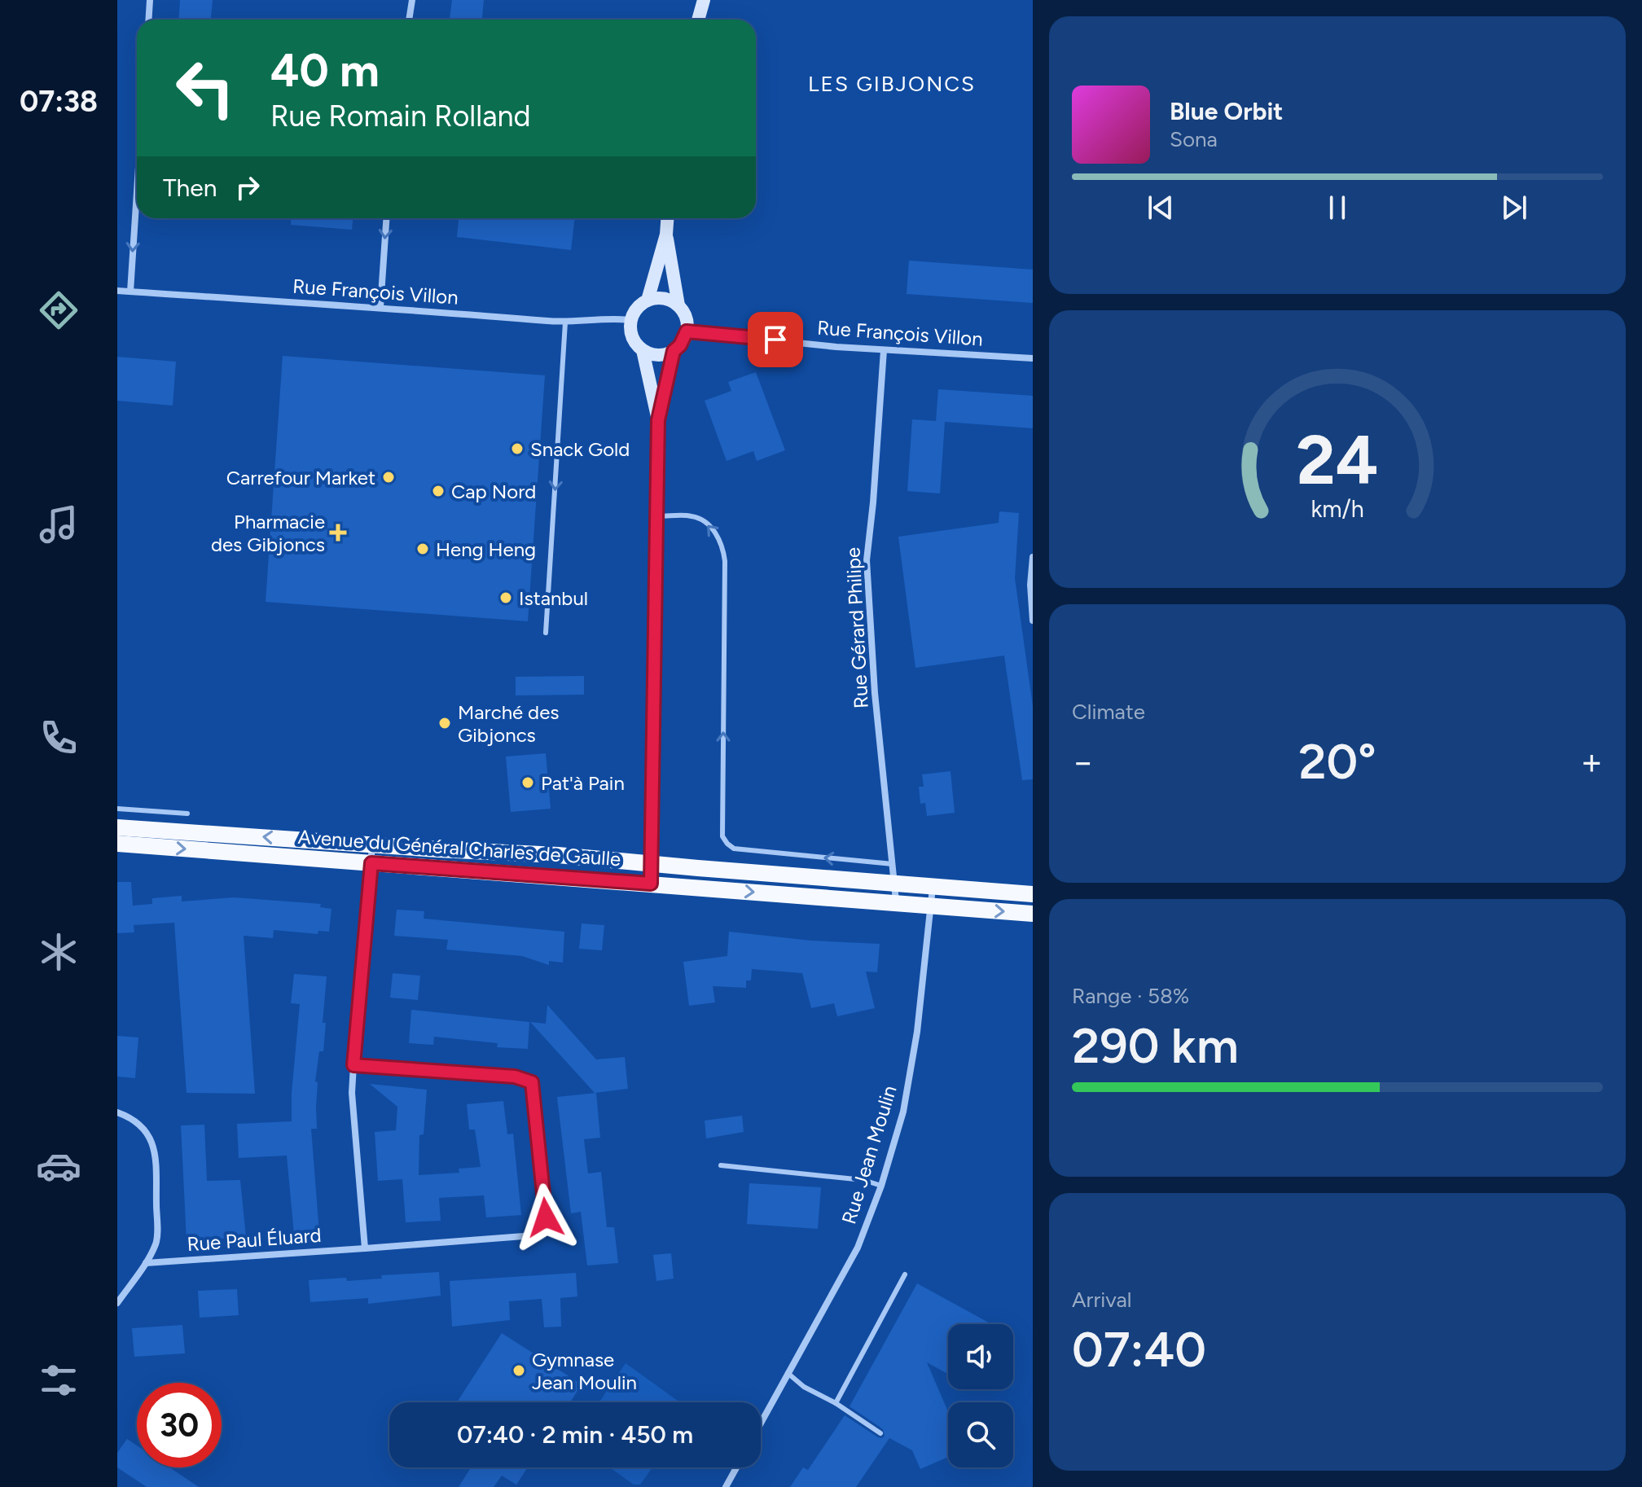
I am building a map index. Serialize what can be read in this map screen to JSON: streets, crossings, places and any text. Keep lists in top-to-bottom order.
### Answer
{
  "streets": {
    "main road": ["Avenue du Général Charles de Gaulle"],
    "street": [
      "Rue François Villon",
      "Rue Gérard Philipe",
      "Rue Jean Moulin",
      "Rue Paul Éluard"
    ]
  },
  "crossings": [
    ["Rue François Villon", "Rue Gérard Philipe"],
    ["Rue Gérard Philipe", "Avenue du Général Charles de Gaulle"],
    ["Avenue du Général Charles de Gaulle", "Rue Jean Moulin"]
  ],
  "districts": ["LES GIBJONCS"],
  "places": {
    "other": [
      "Snack Gold",
      "Carrefour Market",
      "Cap Nord",
      "Heng Heng",
      "Istanbul",
      "Marché des Gibjoncs",
      "Pat'à Pain",
      "Gymnase Jean Moulin"
    ],
    "health": ["Pharmacie des Gibjoncs"]
  },
  "page": {
    "tabs": "07:38",
    "turn": ["40 m", "Rue Romain Rolland"],
    "song": ["Blue Orbit", "Sona"],
    "then": "Then",
    "tile": [
      "Climate",
      ["Range · 58%", "290 km"],
      ["Arrival", "07:40"]
    ],
    "heat": ["−", "20°", "+"],
    "limit": "30",
    "trip": "07:40 · 2 min · 450 m",
    "gauge": ["24", "km/h"]
  }
}
